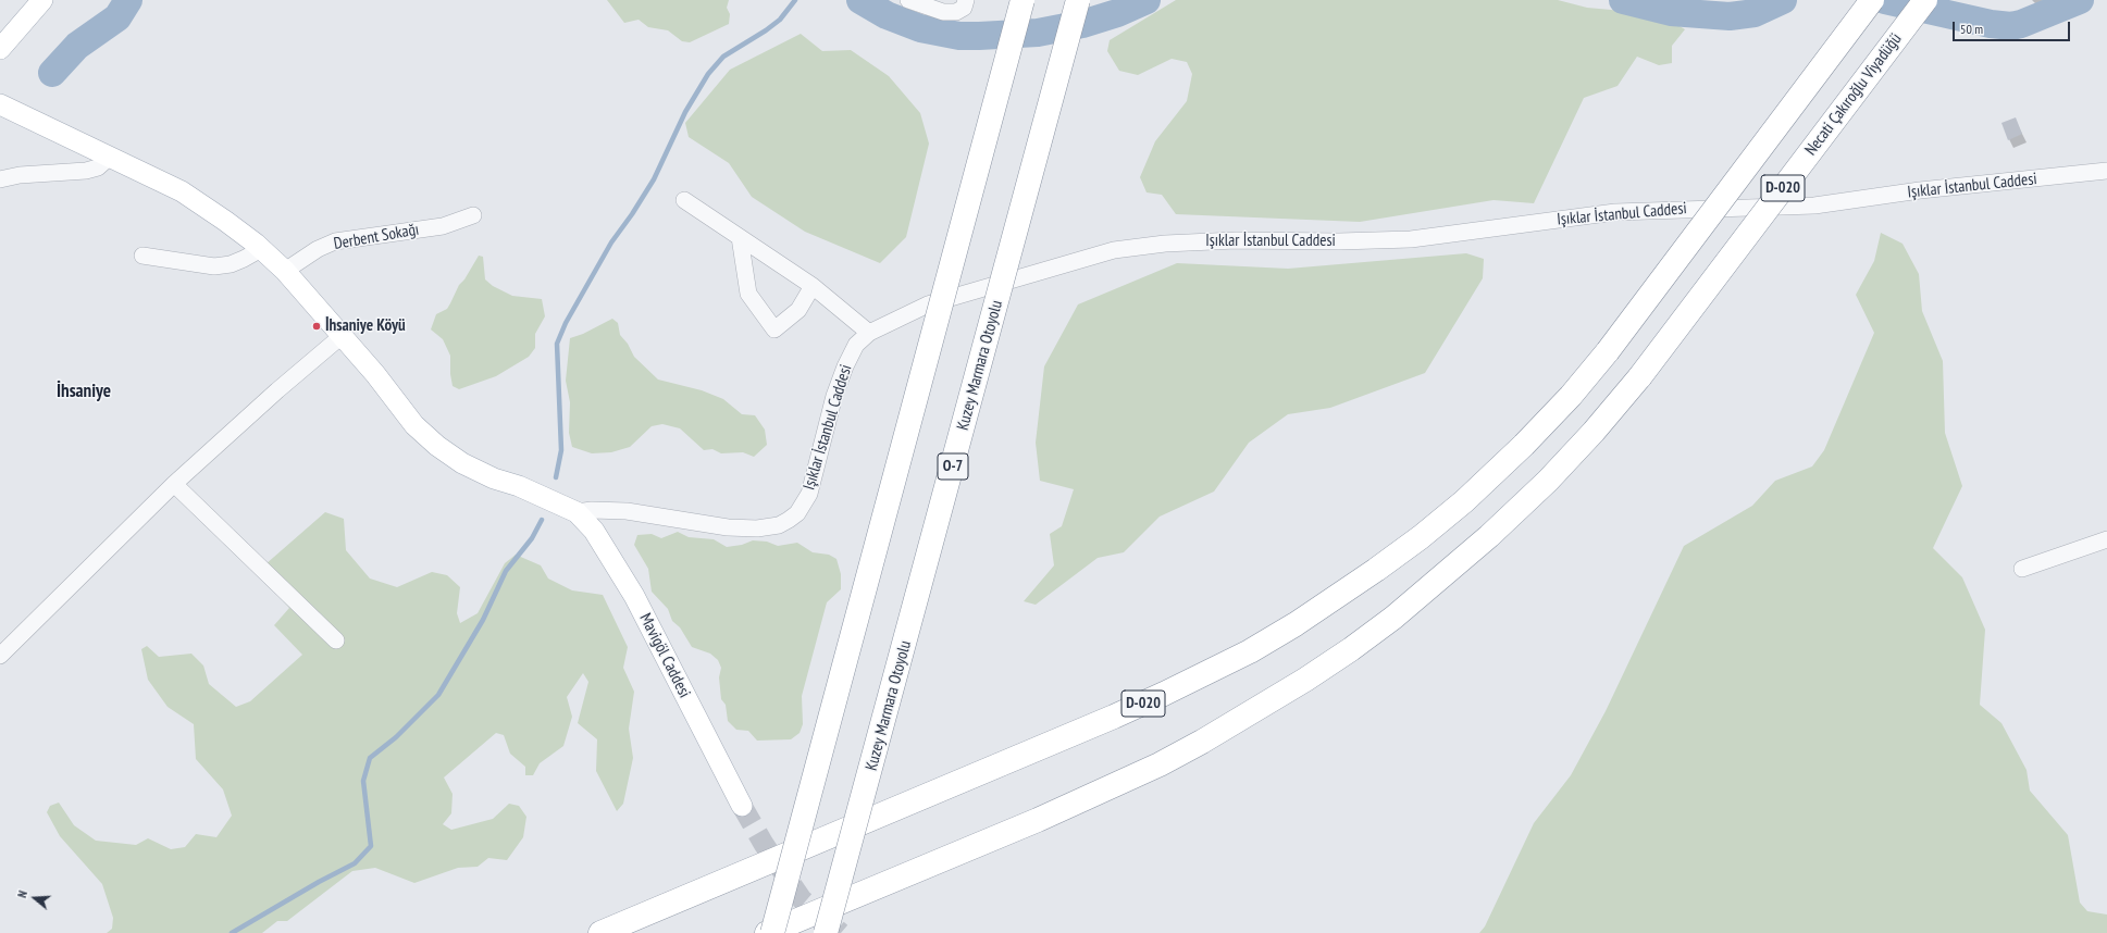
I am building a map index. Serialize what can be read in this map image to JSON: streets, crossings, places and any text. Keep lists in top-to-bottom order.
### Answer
{
  "streets": {
    "highway": [
      "Necati Çakıroğlu Viyadüğü",
      "D-020",
      "Kuzey Marmara Otoyolu",
      "O-7"
    ],
    "main road": ["Mavigöl Caddesi"],
    "street": ["Işıklar İstanbul Caddesi", "Derbent Sokağı"]
  },
  "crossings": [
    ["Işıklar İstanbul Caddesi", "Mavigöl Caddesi"]
  ],
  "districts": ["İhsaniye"],
  "places": ["İhsaniye Köyü"],
  "scale_bar": "50 m",
  "north": "left"
}
